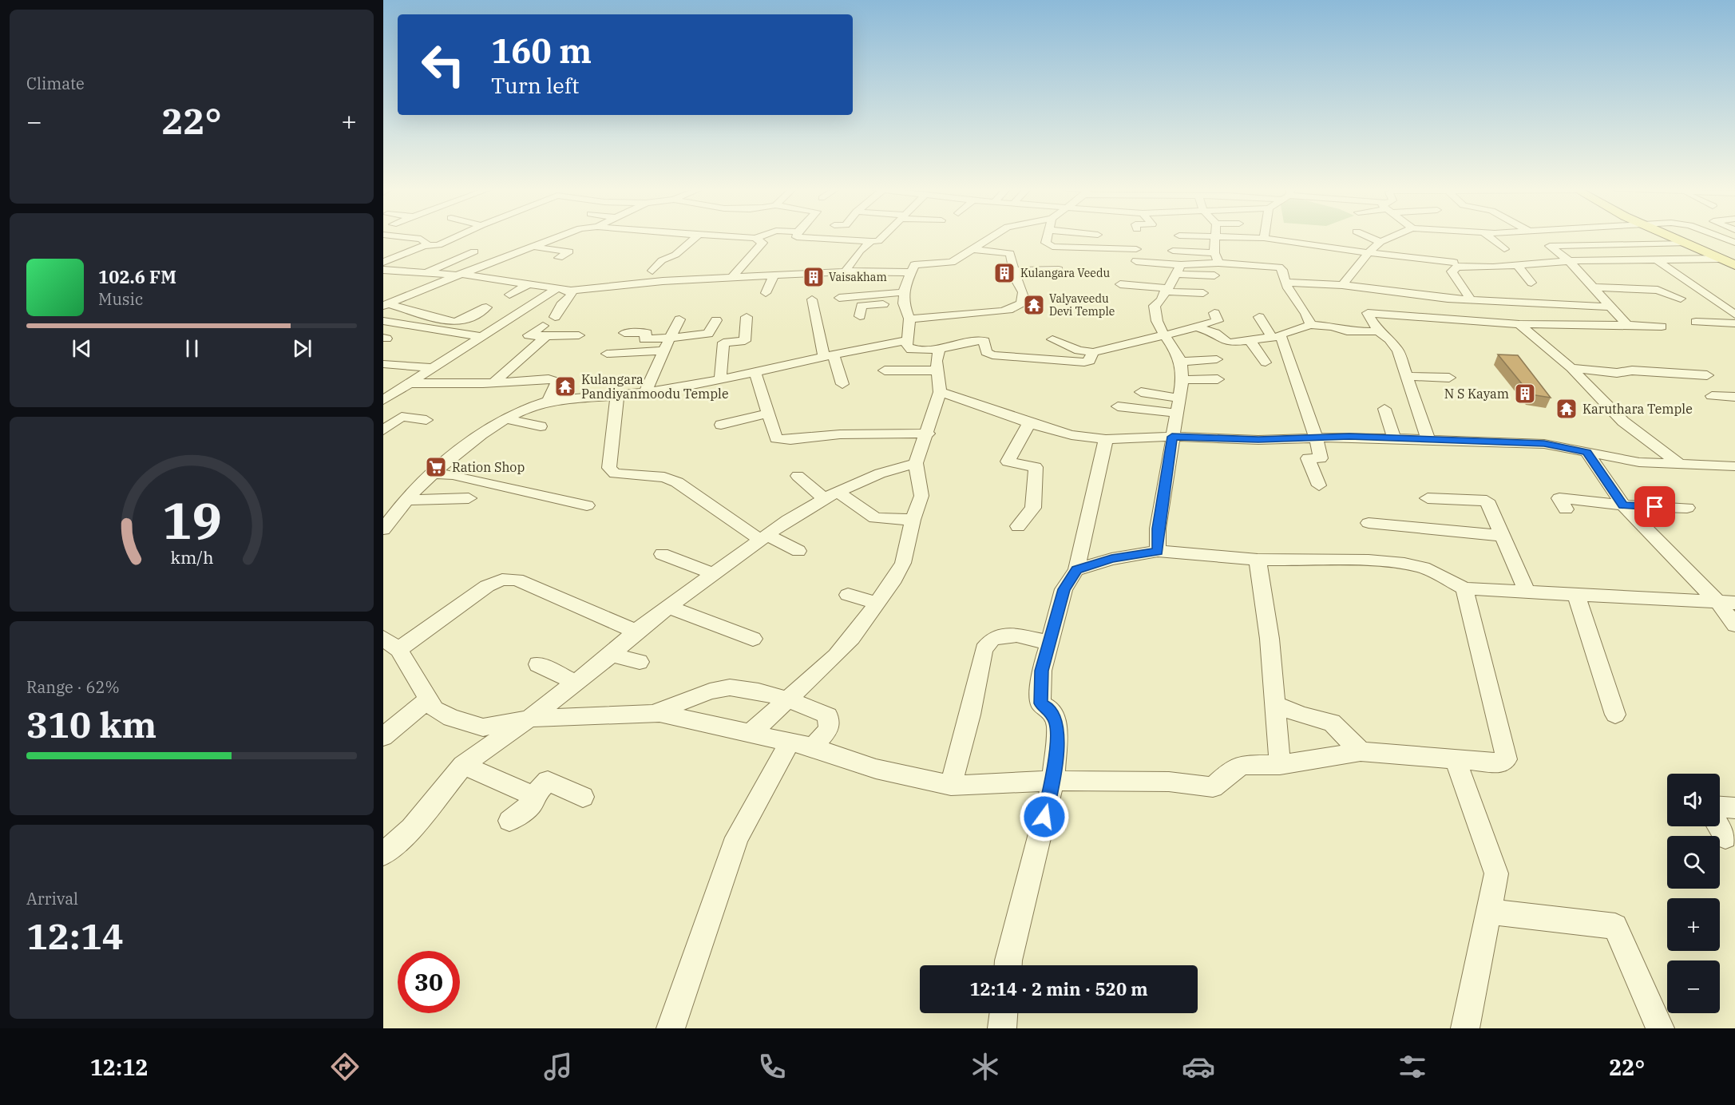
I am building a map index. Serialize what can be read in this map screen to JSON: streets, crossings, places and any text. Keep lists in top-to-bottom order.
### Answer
{
  "places": {
    "building": ["Kulangara Veedu", "Vaisakham", "N S Kayam"],
    "temple": ["Valyaveedu Devi Temple", "Kulangara Pandiyanmoodu Temple", "Karuthara Temple"],
    "supermarket": ["Ration Shop"]
  },
  "page": {
    "tile": [
      "Climate",
      ["Range · 62%", "310 km"],
      ["Arrival", "12:14"]
    ],
    "turn": ["160 m", "Turn left"],
    "heat": ["−", "22°", "+"],
    "song": ["102.6 FM", "Music"],
    "map_buttons": ["+", "−"],
    "limit": "30",
    "trip": "12:14 · 2 min · 520 m",
    "tabs": ["12:12", "22°"],
    "gauge": ["19", "km/h"]
  }
}
